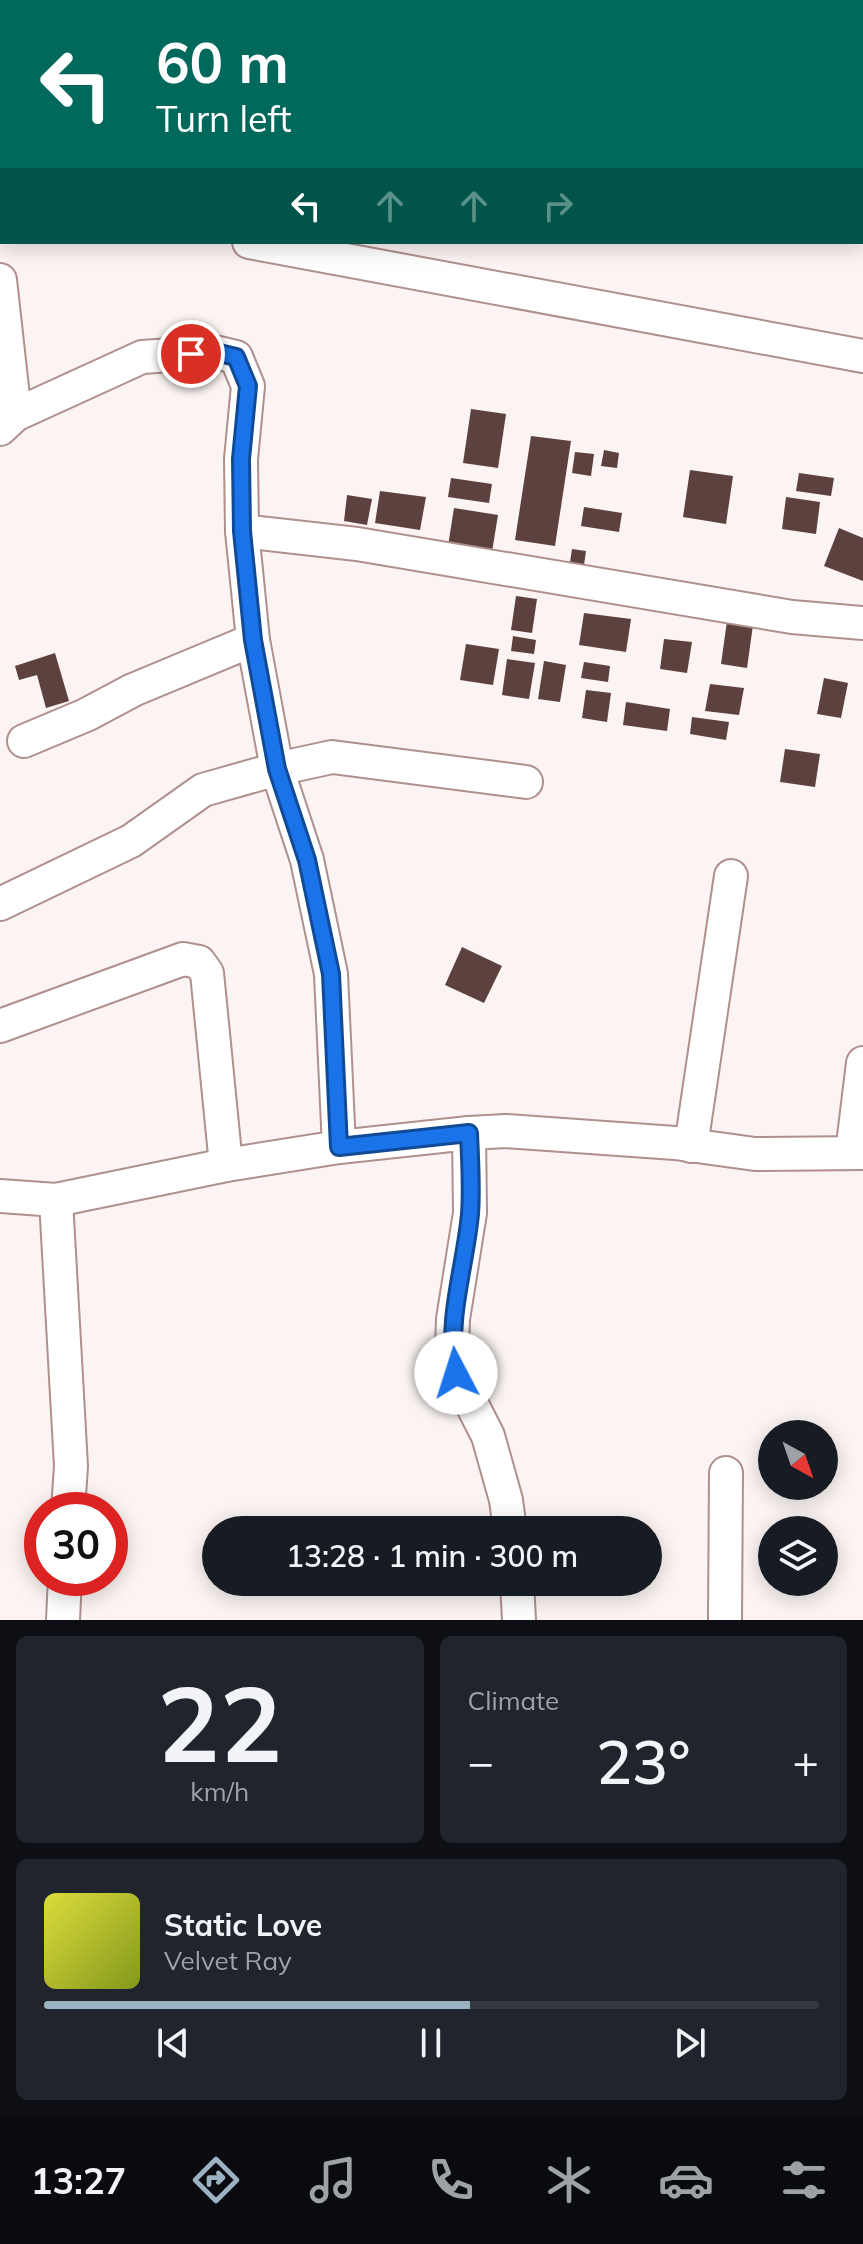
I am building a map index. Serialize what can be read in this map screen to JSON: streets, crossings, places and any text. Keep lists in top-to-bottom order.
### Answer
{
  "north": "bottom right",
  "page": {
    "turn": ["60 m", "Turn left"],
    "limit": "30",
    "trip": "13:28 · 1 min · 300 m",
    "tile": [
      ["22", "km/h"],
      "Climate"
    ],
    "heat": ["−", "23°", "+"],
    "song": ["Static Love", "Velvet Ray"],
    "tabs": "13:27"
  }
}
